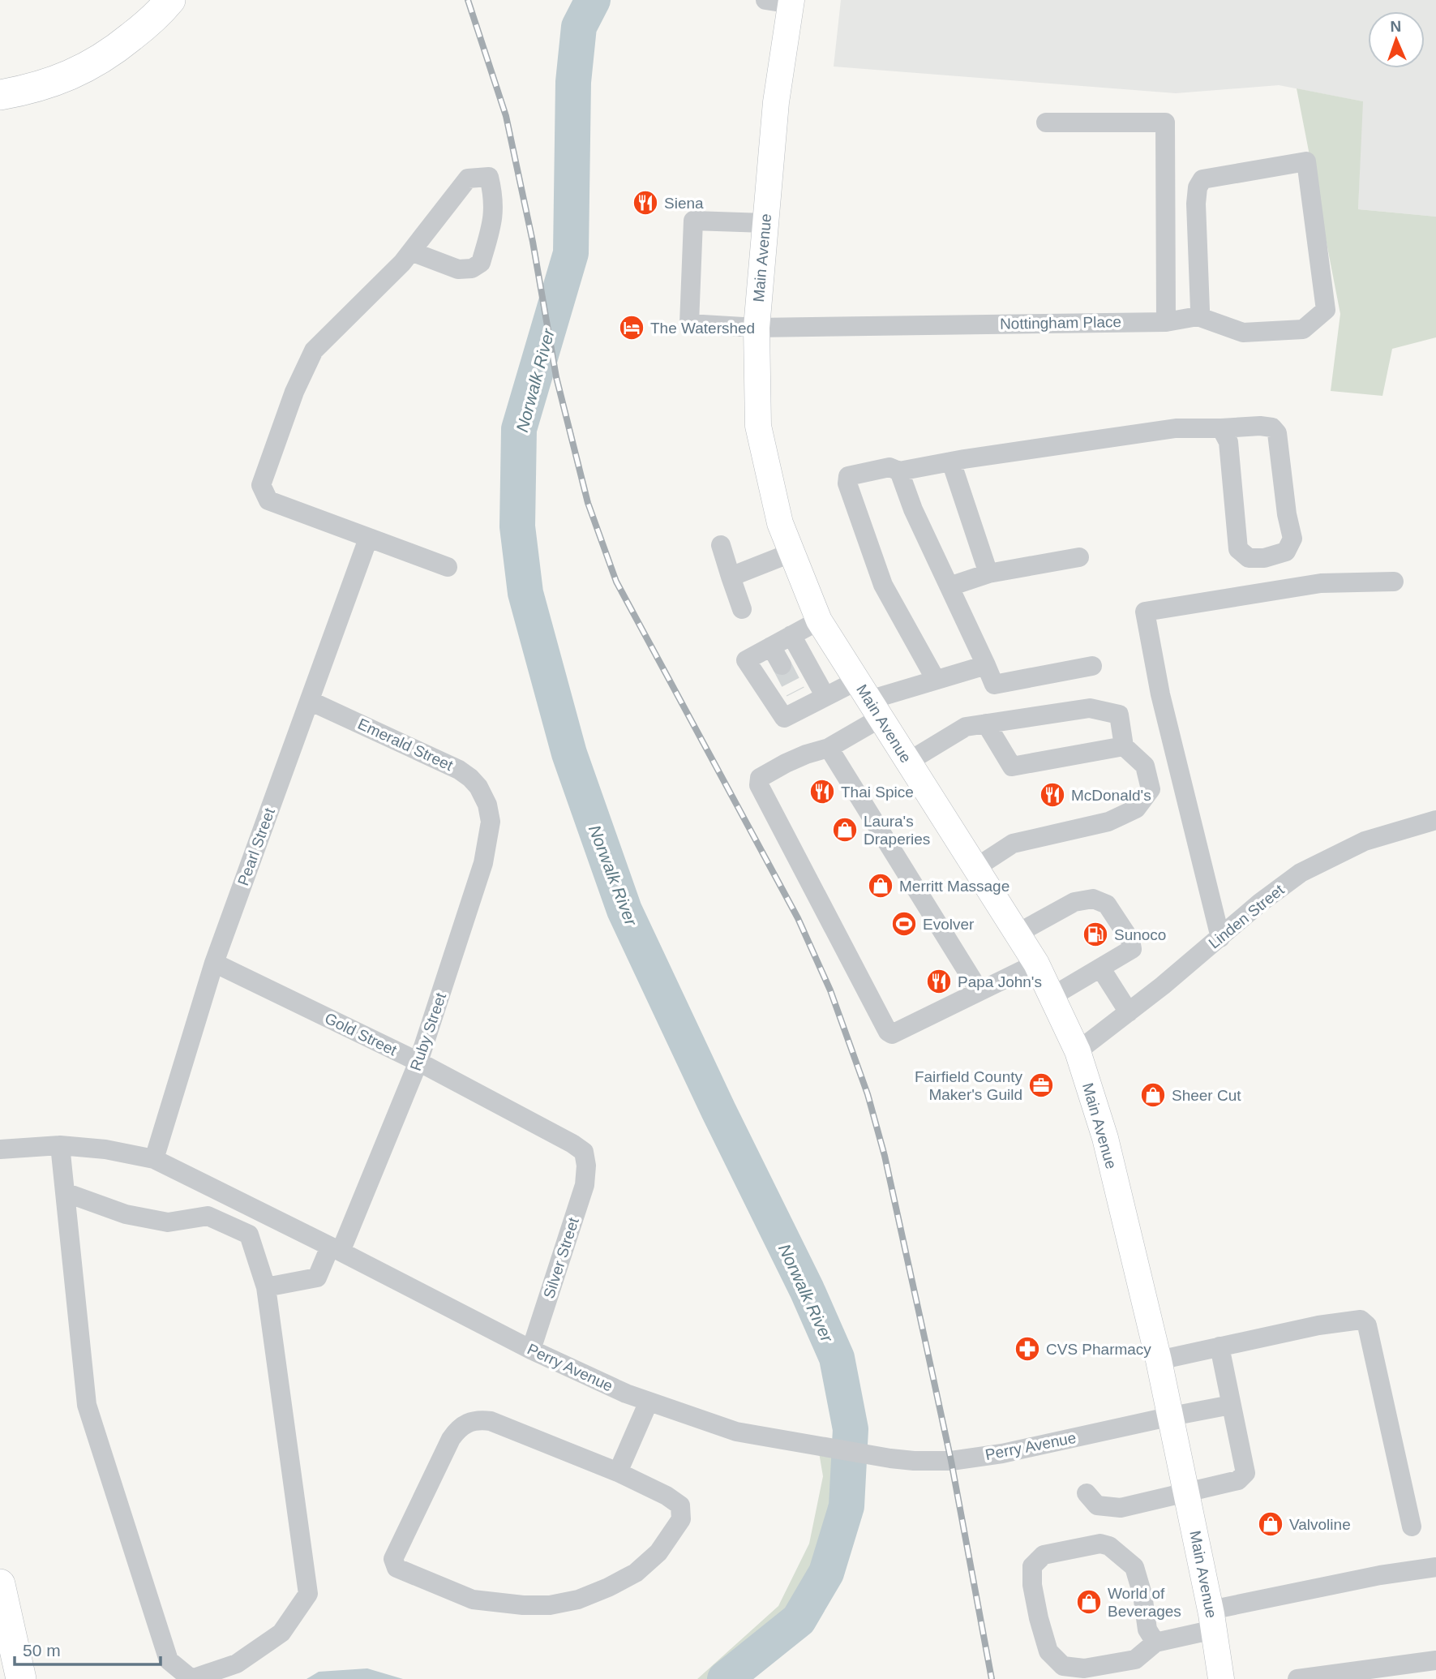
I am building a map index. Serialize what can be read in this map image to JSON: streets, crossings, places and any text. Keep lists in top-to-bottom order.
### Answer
{
  "streets": {
    "main road": ["Main Avenue"],
    "street": [
      "Nottingham Place",
      "Emerald Street",
      "Pearl Street",
      "Linden Street",
      "Ruby Street",
      "Gold Street",
      "Silver Street",
      "Perry Avenue"
    ]
  },
  "crossings": [
    ["Main Avenue", "Nottingham Place"],
    ["Main Avenue", "Linden Street"],
    ["Main Avenue", "Perry Avenue"],
    ["Emerald Street", "Pearl Street"],
    ["Emerald Street", "Ruby Street"],
    ["Pearl Street", "Gold Street"],
    ["Pearl Street", "Perry Avenue"],
    ["Ruby Street", "Gold Street"],
    ["Ruby Street", "Perry Avenue"],
    ["Gold Street", "Silver Street"],
    ["Silver Street", "Perry Avenue"]
  ],
  "water": ["Norwalk River"],
  "places": {
    "restaurant": [
      "Siena",
      "Thai Spice",
      "McDonald's",
      "Papa John's"
    ],
    "hotel": ["The Watershed"],
    "shop": [
      "Laura's Draperies",
      "Merritt Massage",
      "Sheer Cut",
      "Valvoline",
      "World of Beverages"
    ],
    "sports": ["Evolver"],
    "fuel station": ["Sunoco"],
    "office": ["Fairfield County Maker's Guild"],
    "pharmacy": ["CVS Pharmacy"]
  },
  "scale_bar": "50 m",
  "north": "top"
}
